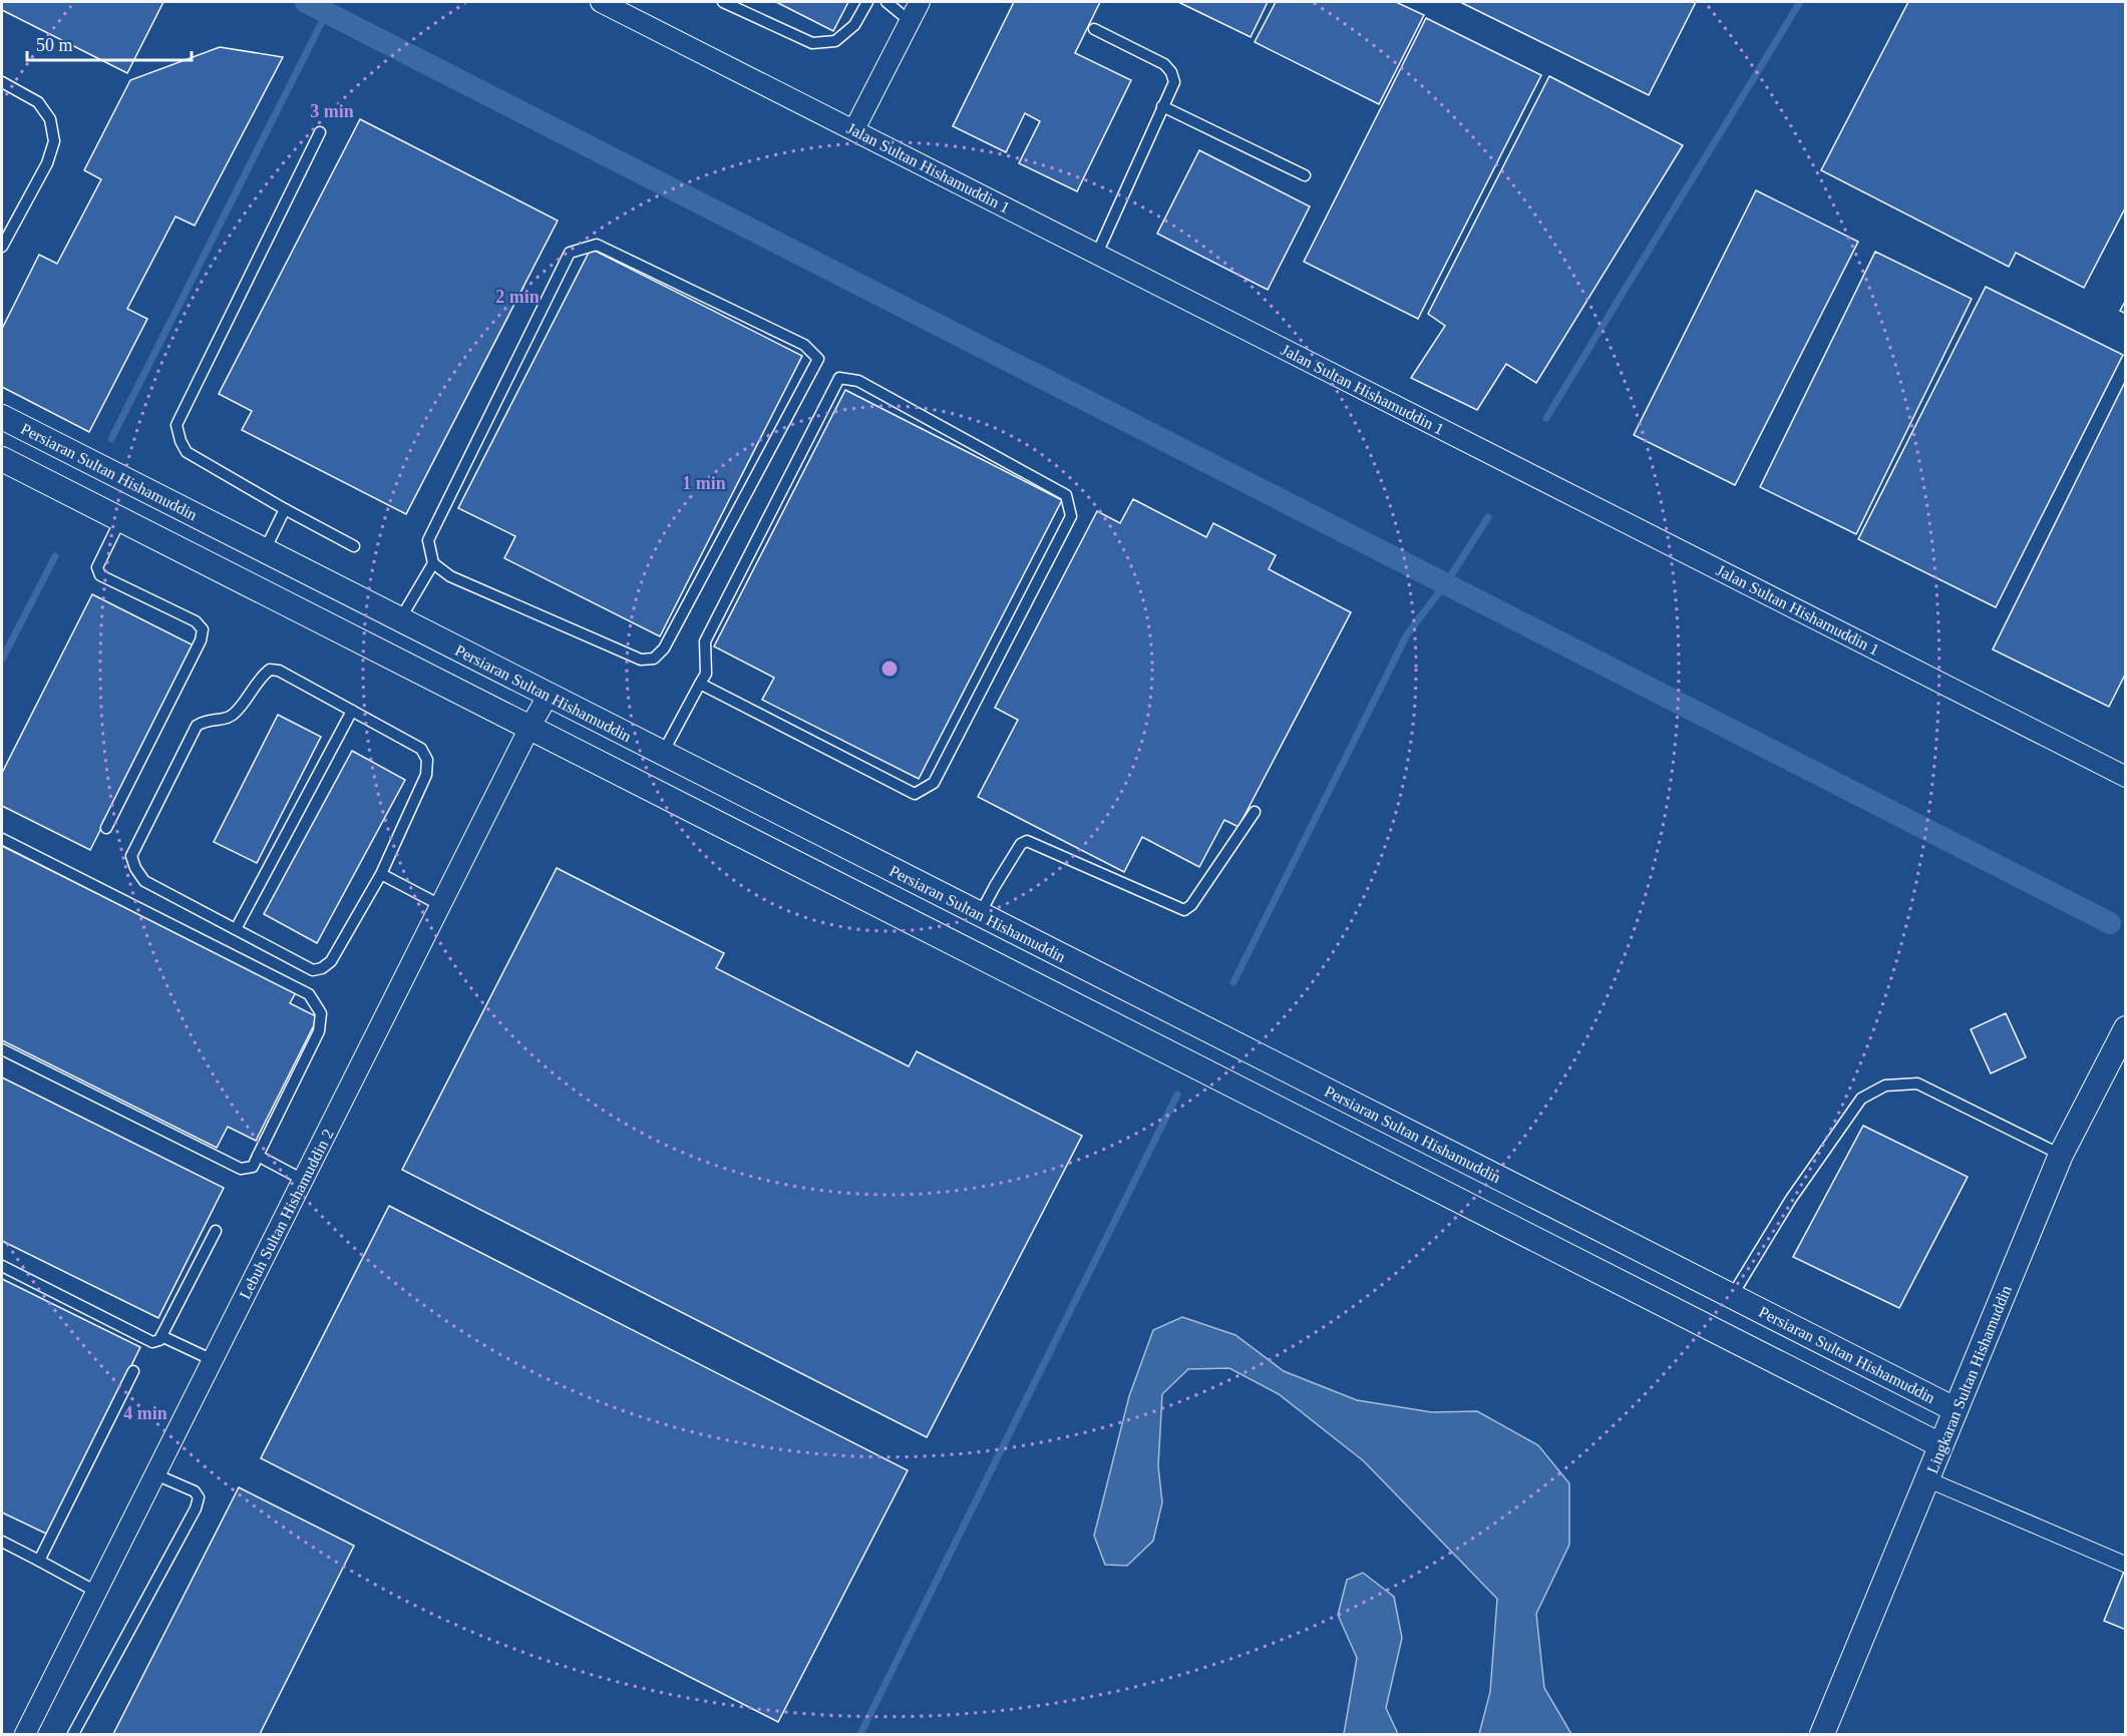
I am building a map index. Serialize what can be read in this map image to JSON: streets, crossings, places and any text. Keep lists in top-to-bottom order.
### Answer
{
  "streets": {
    "street": [
      "Jalan Sultan Hishamuddin 1",
      "Persiaran Sultan Hishamuddin",
      "Lebuh Sultan Hishamuddin 2",
      "Lingkaran Sultan Hishamuddin"
    ]
  },
  "crossings": [
    ["Persiaran Sultan Hishamuddin", "Lebuh Sultan Hishamuddin 2"],
    ["Persiaran Sultan Hishamuddin", "Lingkaran Sultan Hishamuddin"]
  ],
  "scale_bar": "50 m",
  "rings": [
    "3 min",
    "2 min",
    "1 min",
    "4 min"
  ]
}
